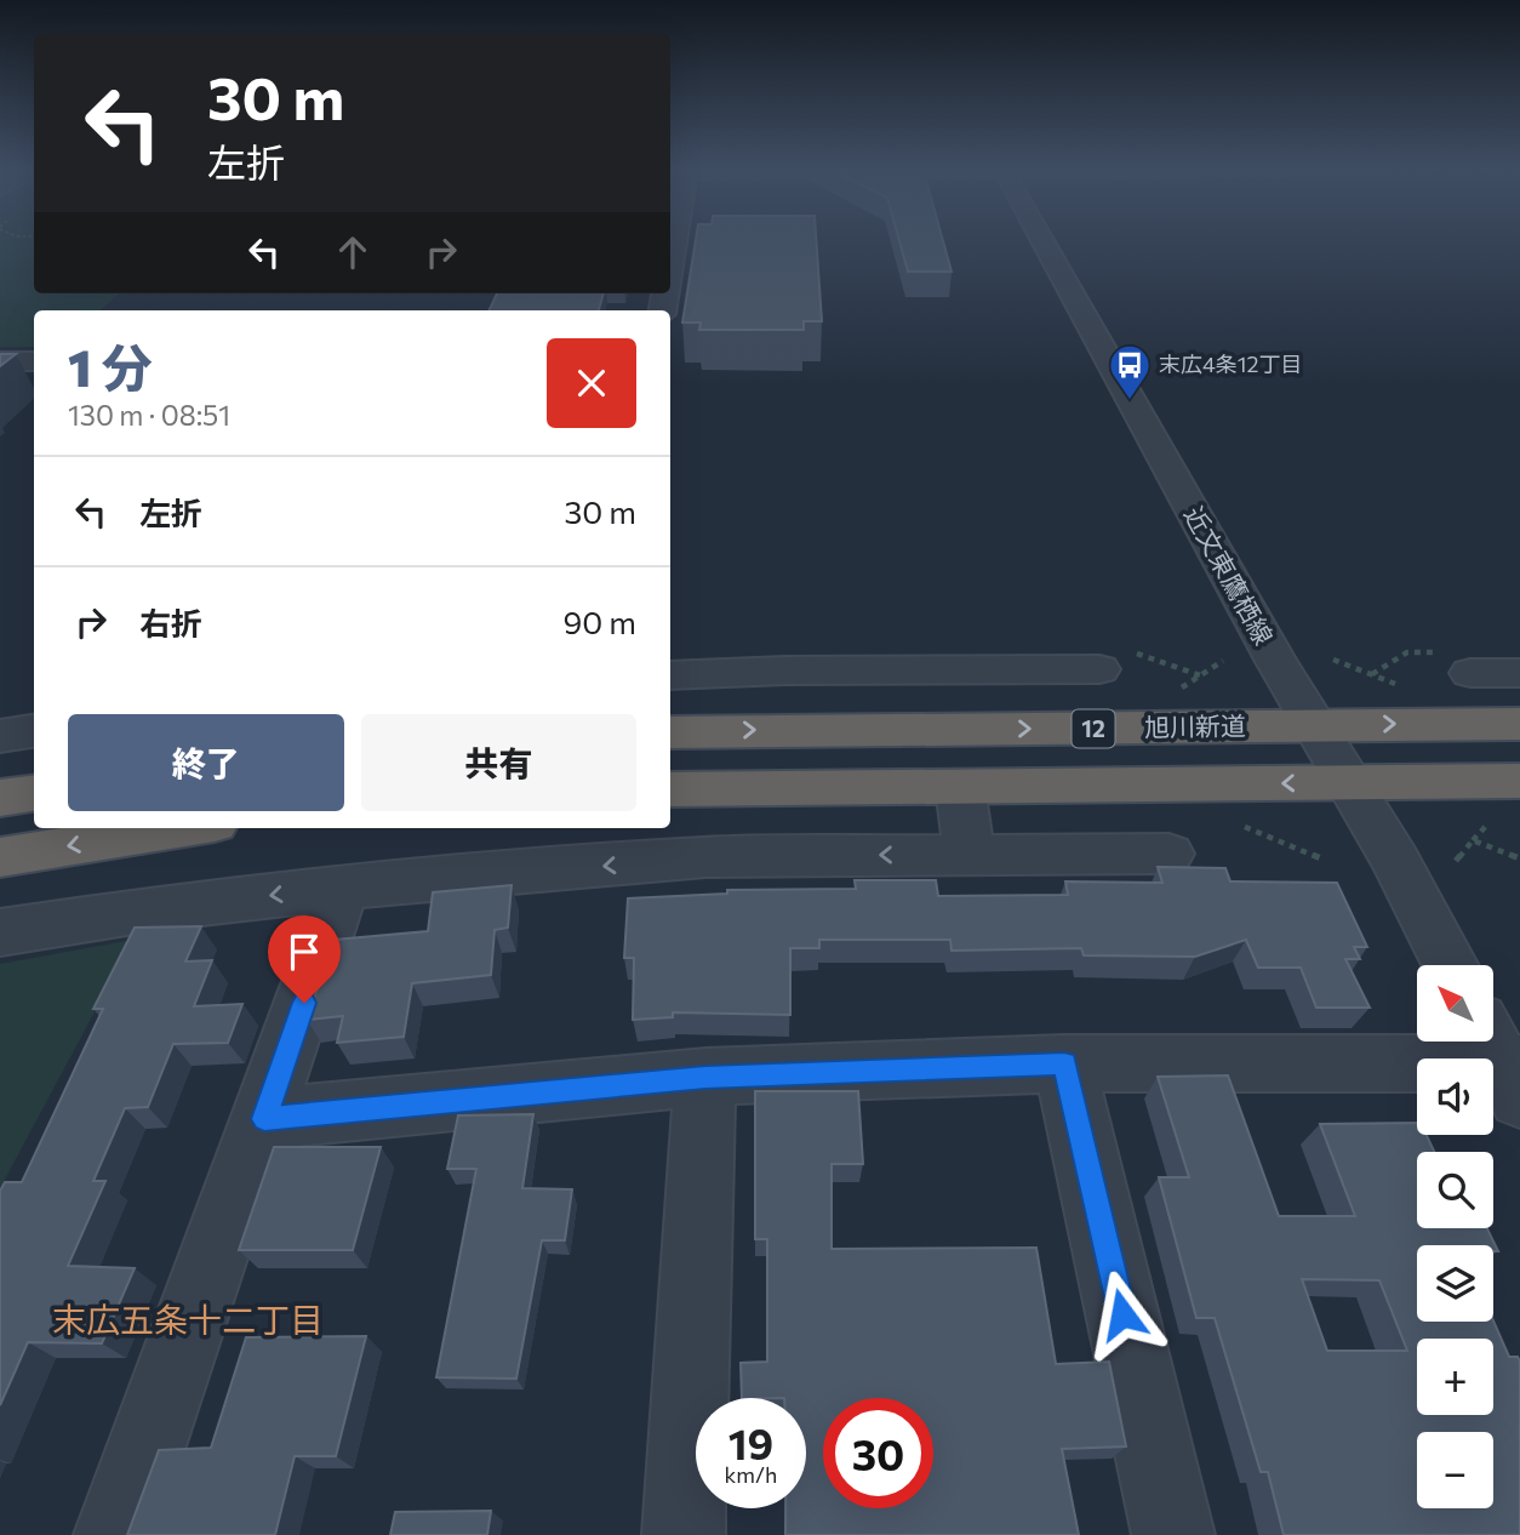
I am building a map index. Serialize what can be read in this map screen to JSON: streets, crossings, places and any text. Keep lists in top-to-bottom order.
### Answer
{
  "streets": {
    "highway": ["旭川新道", "12"],
    "street": ["近文東鷹栖線"]
  },
  "crossings": [
    ["近文東鷹栖線", "旭川新道"]
  ],
  "districts": ["末広五条十二丁目"],
  "places": {
    "bus stop": ["末広4条12丁目"]
  },
  "north": "top left",
  "page": {
    "turn": ["30 m", "左折"],
    "heading": ["1 分", "130 m · 08:51"],
    "list": [
      {
        "name": "左折",
        "value": "30 m"
      },
      {
        "name": "右折",
        "value": "90 m"
      }
    ],
    "buttons": ["終了", "共有"],
    "map_buttons": ["+", "−"],
    "speed": "19 km/h",
    "limit": "30"
  }
}
